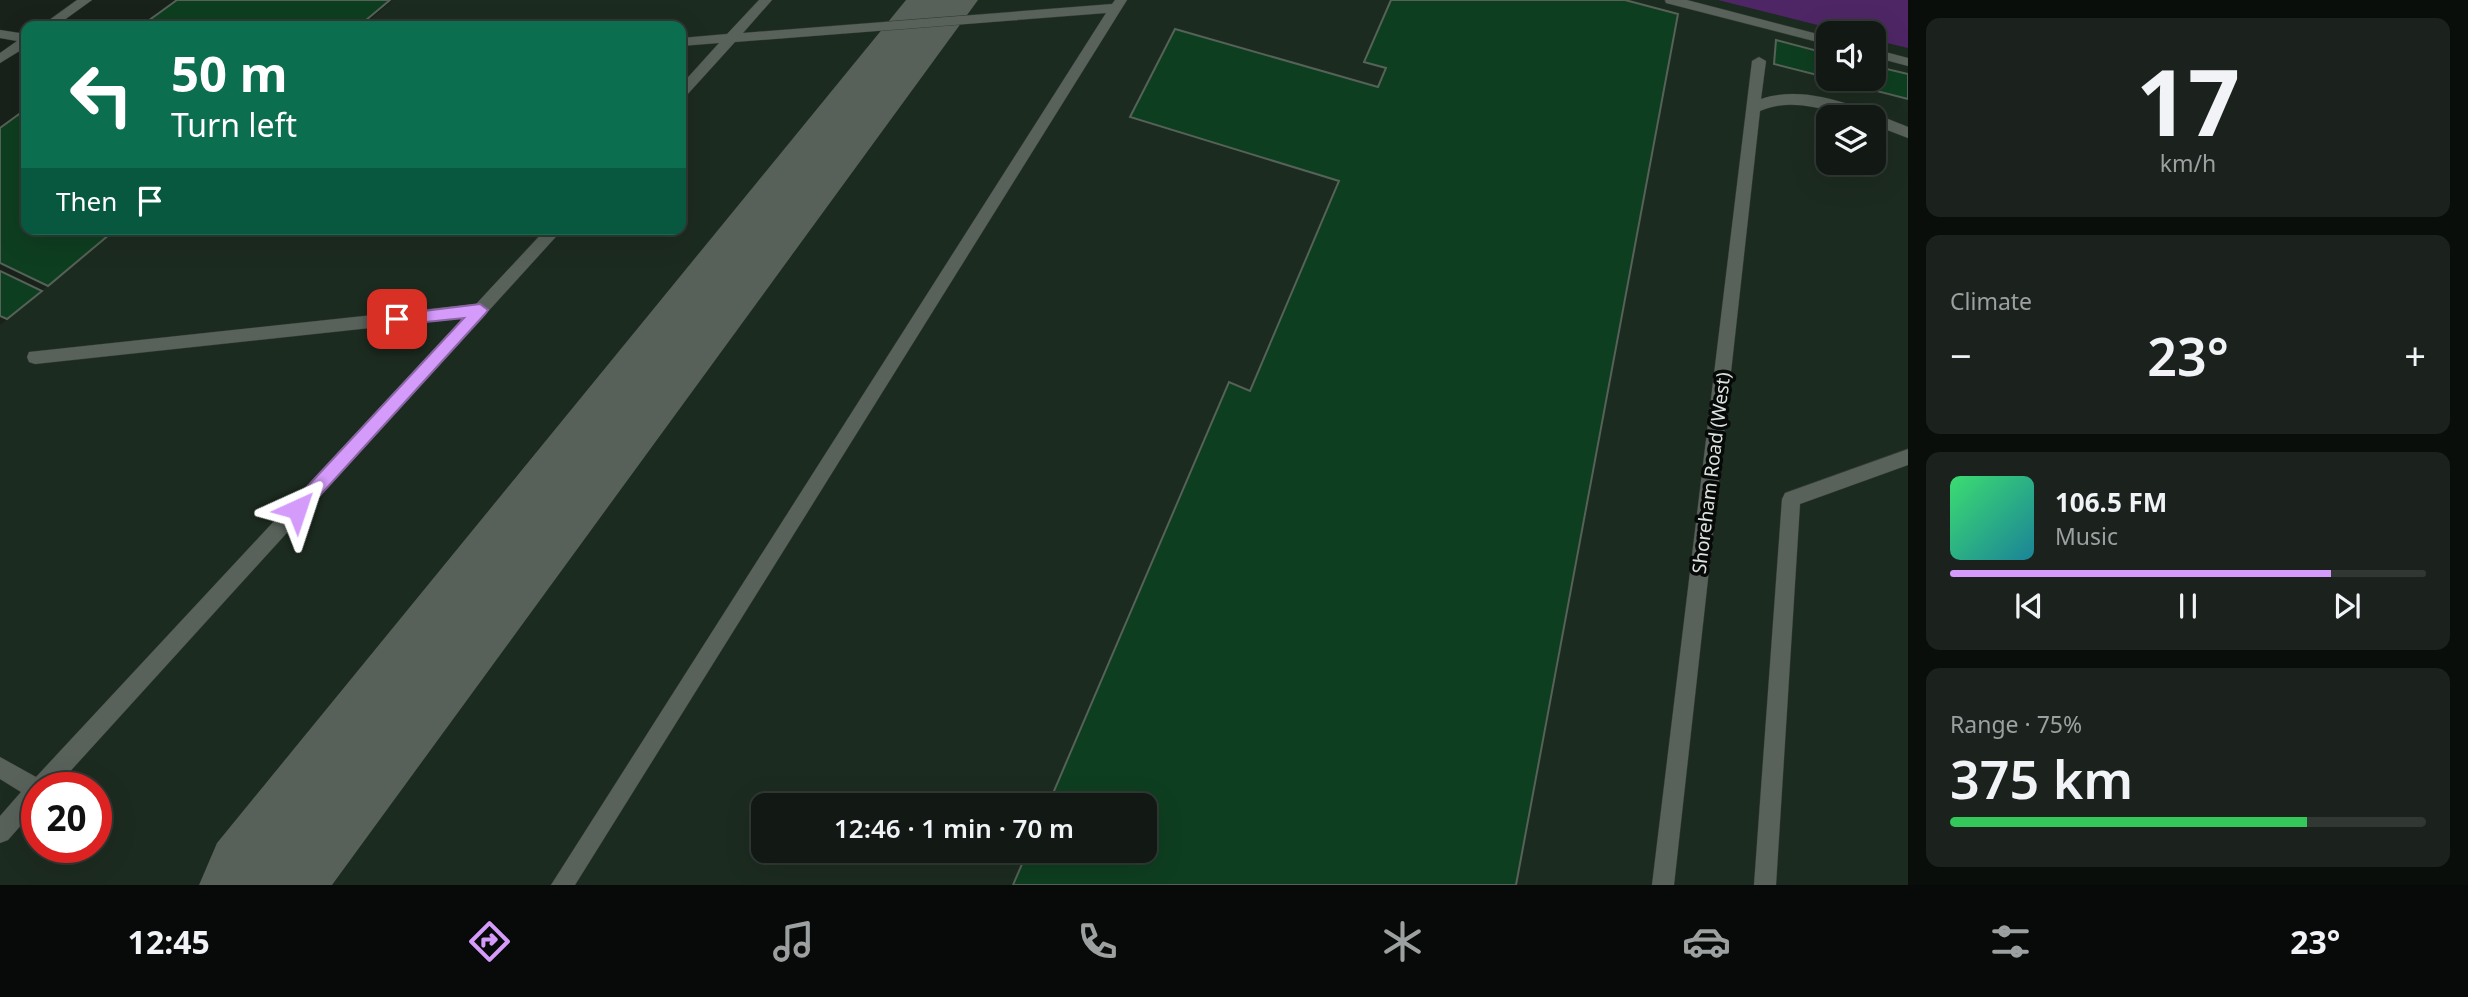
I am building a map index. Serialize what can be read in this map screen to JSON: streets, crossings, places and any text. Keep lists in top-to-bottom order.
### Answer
{
  "streets": {
    "lane": ["Shoreham Road (West)"]
  },
  "page": {
    "tile": [
      ["17", "km/h"],
      "Climate",
      ["Range · 75%", "375 km"]
    ],
    "turn": ["50 m", "Turn left"],
    "then": "Then",
    "heat": ["−", "23°", "+"],
    "song": ["106.5 FM", "Music"],
    "limit": "20",
    "trip": "12:46 · 1 min · 70 m",
    "tabs": ["12:45", "23°"]
  }
}
